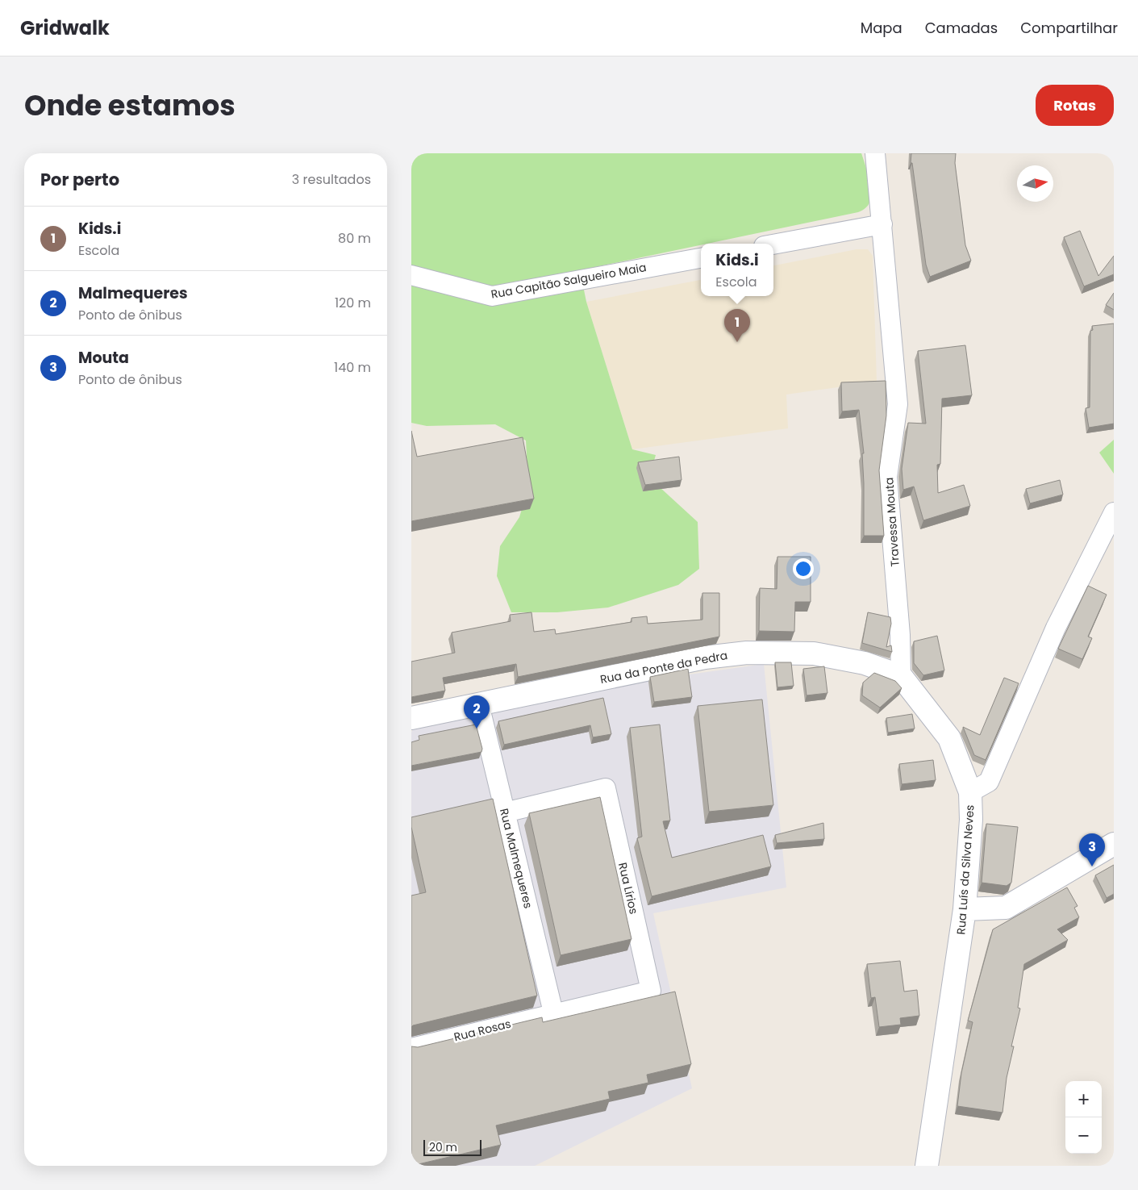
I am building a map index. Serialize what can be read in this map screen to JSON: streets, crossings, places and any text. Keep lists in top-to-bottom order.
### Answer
{
  "streets": {
    "street": [
      "Rua Capitão Salgueiro Maia",
      "Travessa Mouta",
      "Rua da Ponte da Pedra",
      "Rua Malmequeres",
      "Rua Luís da Silva Neves",
      "Rua Lírios",
      "Rua Rosas"
    ]
  },
  "crossings": [
    ["Travessa Mouta", "Rua da Ponte da Pedra"],
    ["Rua da Ponte da Pedra", "Rua Malmequeres"],
    ["Rua Malmequeres", "Rua Lírios"],
    ["Rua Malmequeres", "Rua Rosas"],
    ["Rua Lírios", "Rua Rosas"]
  ],
  "scale_bar": "20 m",
  "north": "right",
  "page": {
    "header": "Gridwalk",
    "nav": ["Mapa", "Camadas", "Compartilhar"],
    "title": "Onde estamos",
    "buttons": "Rotas",
    "heading": ["Por perto", "3 resultados"],
    "list": [
      {
        "mark": "1",
        "name": "Kids.i",
        "note": "Escola",
        "value": "80 m"
      },
      {
        "mark": "2",
        "name": "Malmequeres",
        "note": "Ponto de ônibus",
        "value": "120 m"
      },
      {
        "mark": "3",
        "name": "Mouta",
        "note": "Ponto de ônibus",
        "value": "140 m"
      }
    ],
    "popup": ["Kids.i", "Escola"],
    "pins": ["1", "2", "3"],
    "map_buttons": ["+", "−"],
    "scale": "20 m"
  }
}
